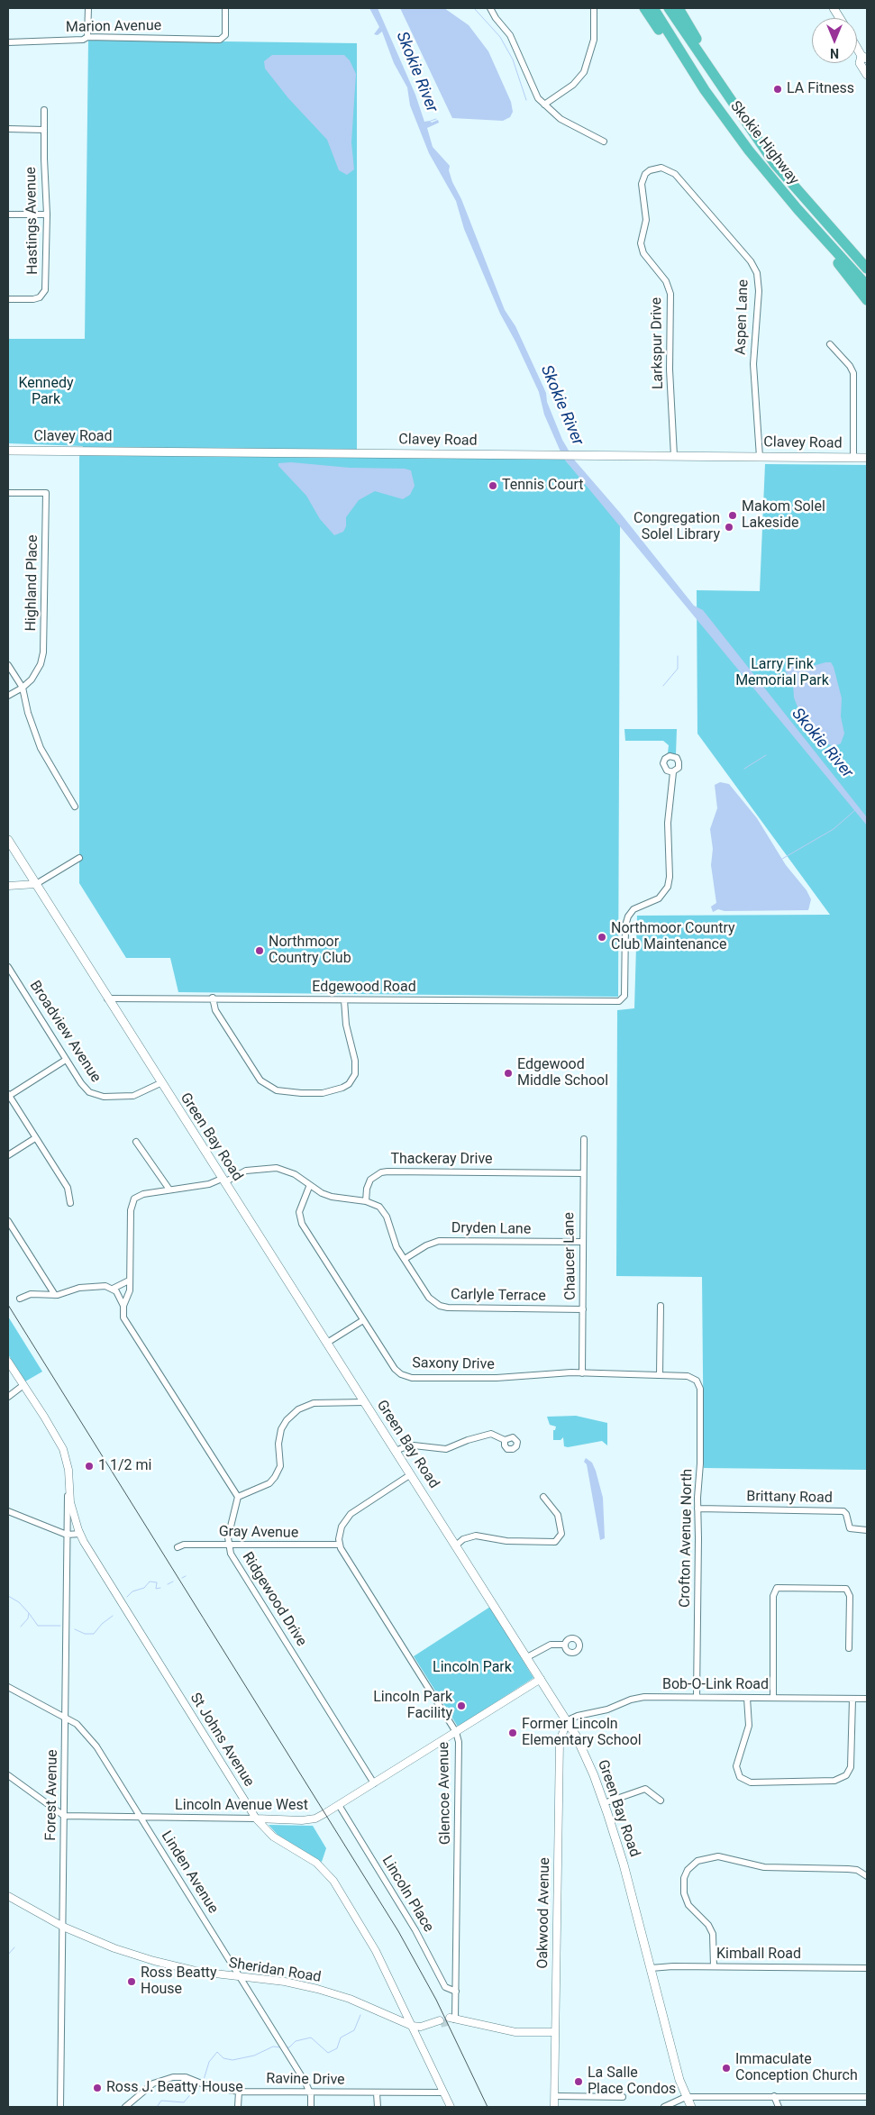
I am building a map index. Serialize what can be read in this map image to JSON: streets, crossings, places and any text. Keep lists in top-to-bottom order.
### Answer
{
  "streets": {
    "highway": ["Skokie Highway"],
    "main road": ["Clavey Road", "Green Bay Road"],
    "street": [
      "Marion Avenue",
      "Hastings Avenue",
      "Aspen Lane",
      "Larkspur Drive",
      "Highland Place",
      "Edgewood Road",
      "Broadview Avenue",
      "Thackeray Drive",
      "Dryden Lane",
      "Chaucer Lane",
      "Carlyle Terrace",
      "Saxony Drive",
      "Brittany Road",
      "Gray Avenue",
      "Crofton Avenue North",
      "Ridgewood Drive",
      "Bob-O-Link Road",
      "St Johns Avenue",
      "Glencoe Avenue",
      "Forest Avenue",
      "Lincoln Avenue West",
      "Linden Avenue",
      "Lincoln Place",
      "Oakwood Avenue",
      "Kimball Road",
      "Sheridan Road",
      "Ravine Drive"
    ]
  },
  "crossings": [
    ["Aspen Lane", "Larkspur Drive"],
    ["Aspen Lane", "Clavey Road"],
    ["Larkspur Drive", "Clavey Road"],
    ["Edgewood Road", "Green Bay Road"],
    ["Broadview Avenue", "Green Bay Road"],
    ["Green Bay Road", "Bob-O-Link Road"],
    ["Green Bay Road", "Lincoln Avenue West"],
    ["Green Bay Road", "Oakwood Avenue"],
    ["Green Bay Road", "Kimball Road"],
    ["Thackeray Drive", "Chaucer Lane"],
    ["Thackeray Drive", "Carlyle Terrace"],
    ["Dryden Lane", "Chaucer Lane"],
    ["Dryden Lane", "Carlyle Terrace"],
    ["Chaucer Lane", "Carlyle Terrace"],
    ["Chaucer Lane", "Saxony Drive"],
    ["Saxony Drive", "Crofton Avenue North"],
    ["Brittany Road", "Crofton Avenue North"],
    ["Gray Avenue", "Ridgewood Drive"],
    ["Gray Avenue", "Glencoe Avenue"],
    ["Crofton Avenue North", "Bob-O-Link Road"],
    ["Ridgewood Drive", "Lincoln Avenue West"],
    ["Bob-O-Link Road", "Oakwood Avenue"],
    ["St Johns Avenue", "Forest Avenue"],
    ["St Johns Avenue", "Lincoln Avenue West"],
    ["St Johns Avenue", "Sheridan Road"],
    ["St Johns Avenue", "Ravine Drive"],
    ["Glencoe Avenue", "Lincoln Avenue West"],
    ["Glencoe Avenue", "Lincoln Place"],
    ["Forest Avenue", "Lincoln Avenue West"],
    ["Forest Avenue", "Linden Avenue"],
    ["Forest Avenue", "Sheridan Road"],
    ["Lincoln Avenue West", "Linden Avenue"],
    ["Lincoln Avenue West", "Lincoln Place"],
    ["Linden Avenue", "Sheridan Road"],
    ["Linden Avenue", "Ravine Drive"]
  ],
  "water": ["Skokie River"],
  "parks": ["Kennedy Park", "Larry Fink Memorial Park", "Lincoln Park"],
  "places": [
    "LA Fitness",
    "Tennis Court",
    "Makom Solel Lakeside",
    "Congregation Solel Library",
    "Northmoor Country Club Maintenance",
    "Northmoor Country Club",
    "Edgewood Middle School",
    "1 1/2 mi",
    "Lincoln Park Facility",
    "Former Lincoln Elementary School",
    "Ross Beatty House",
    "Immaculate Conception Church",
    "La Salle Place Condos",
    "Ross J. Beatty House"
  ],
  "north": "bottom"
}
